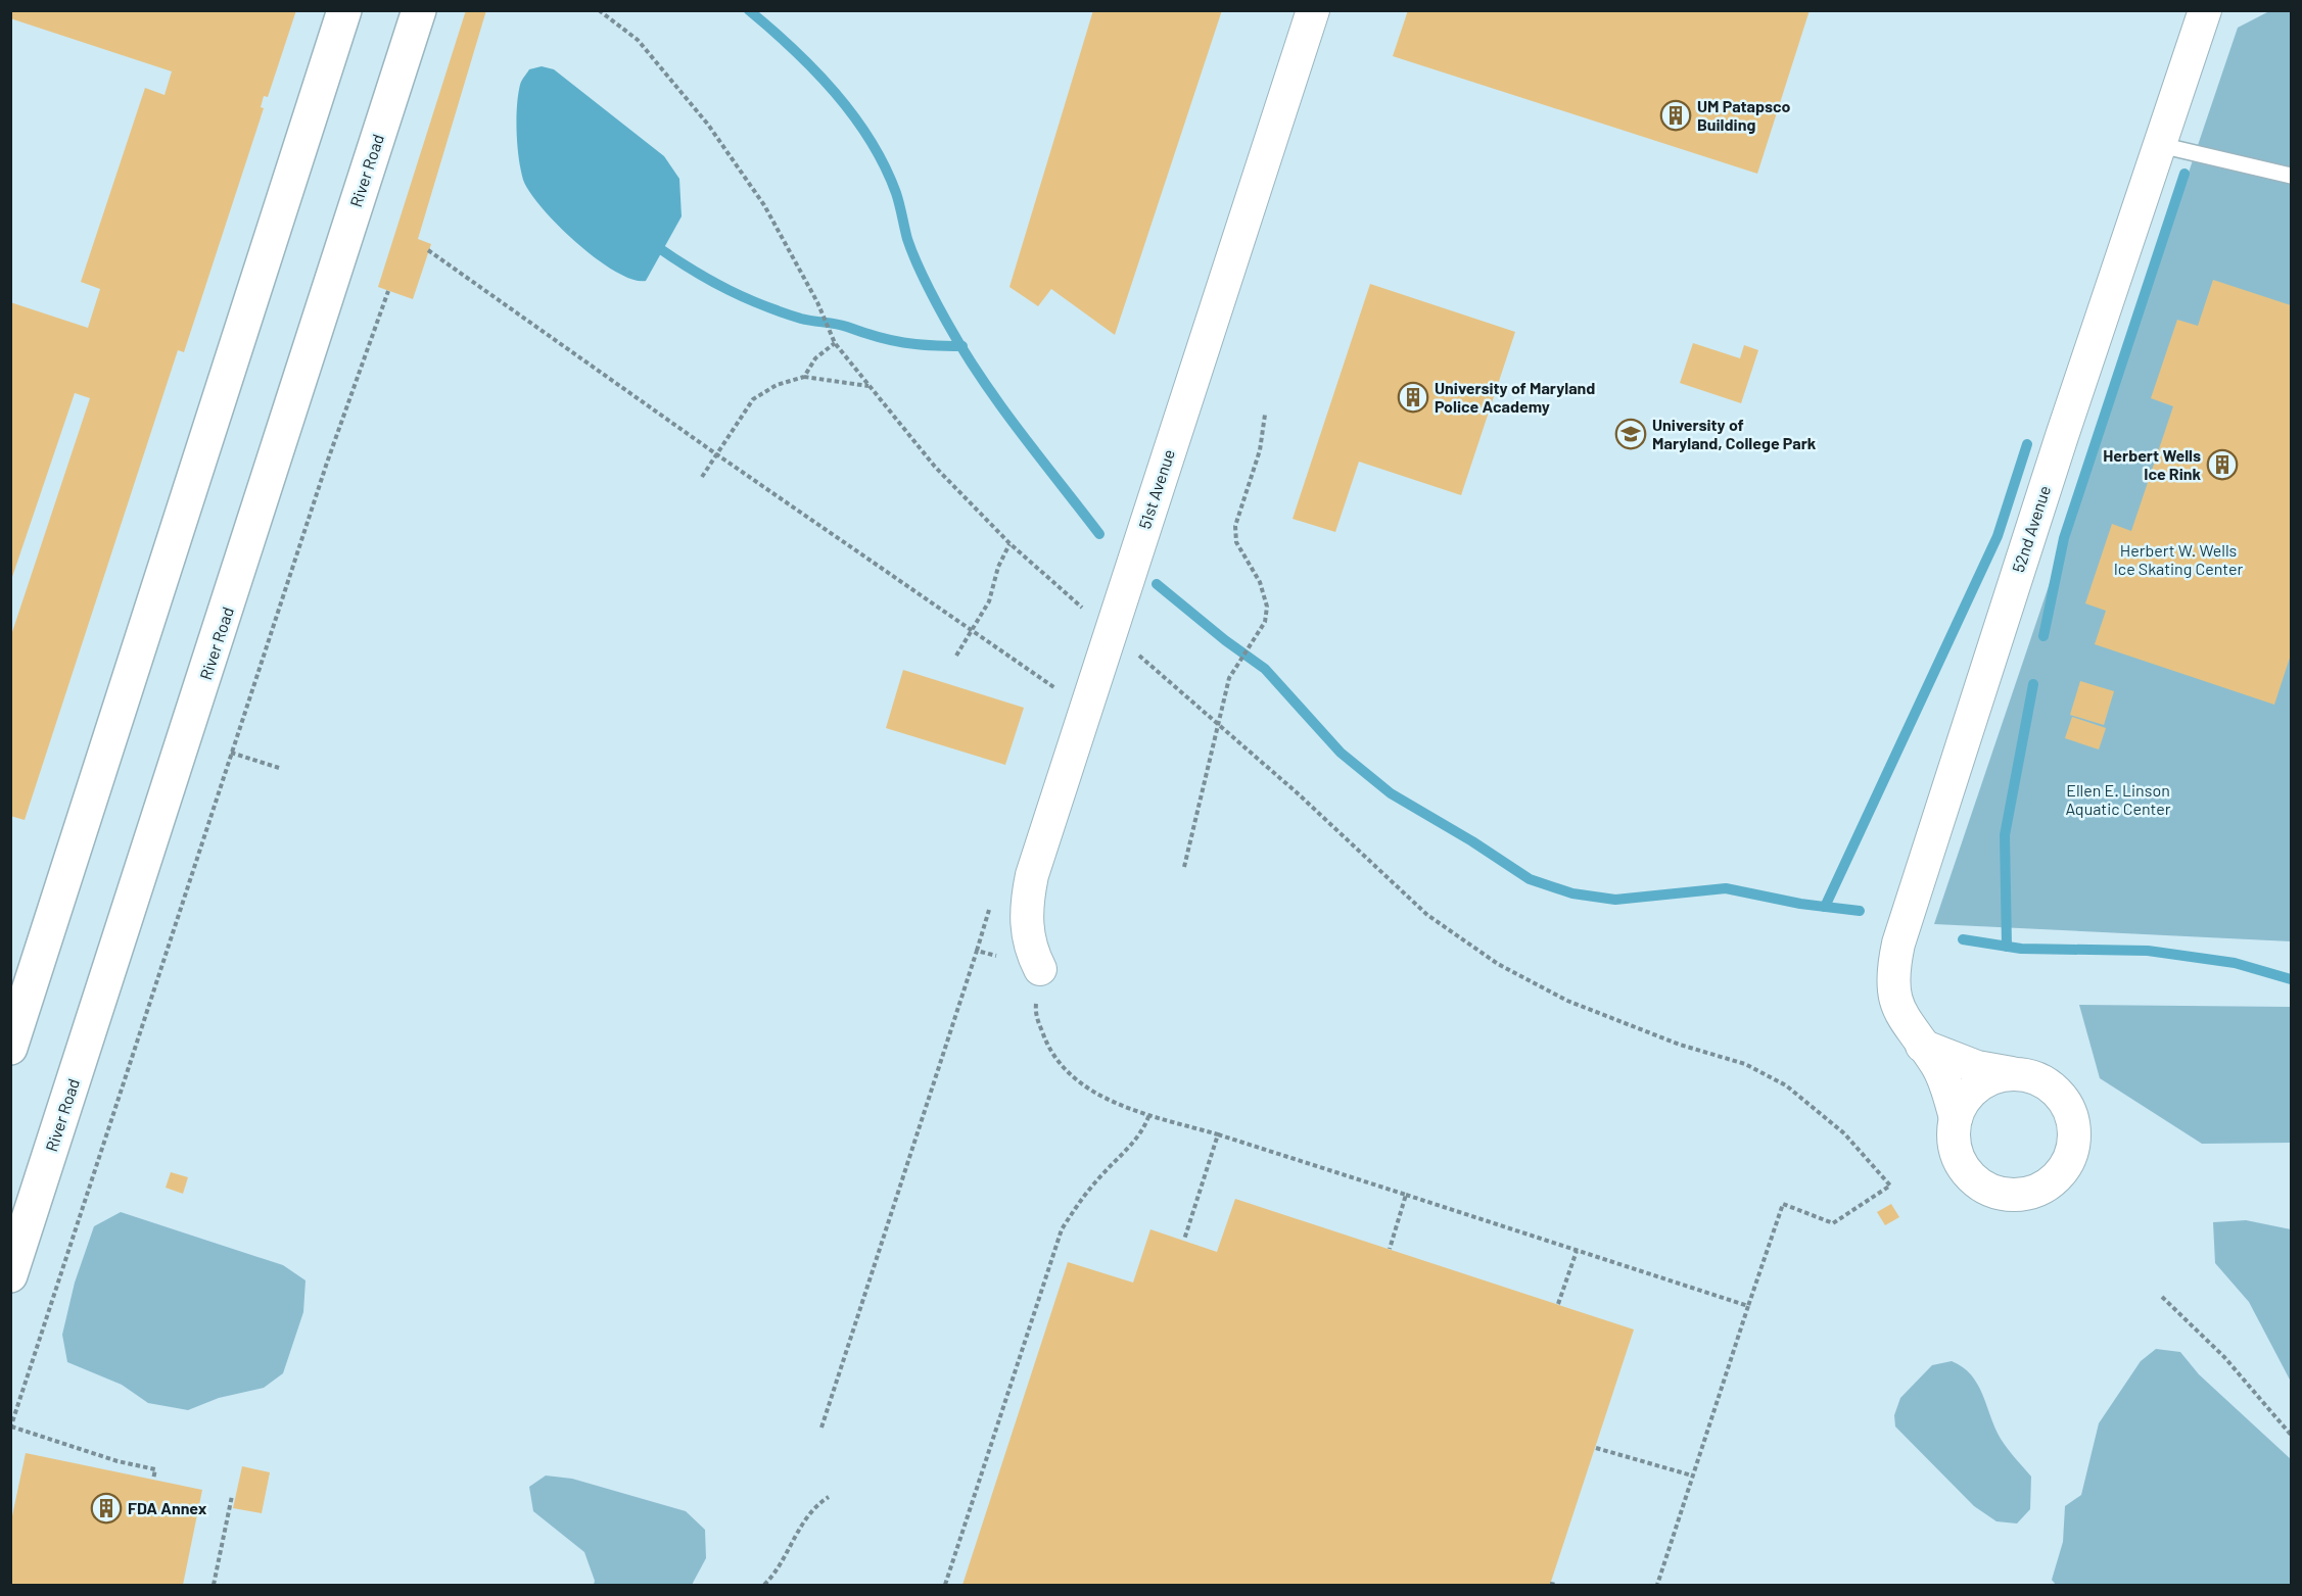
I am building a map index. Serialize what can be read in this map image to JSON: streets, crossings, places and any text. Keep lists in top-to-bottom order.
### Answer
{
  "streets": {
    "street": ["River Road", "51st Avenue", "52nd Avenue"]
  },
  "parks": ["Herbert W. Wells Ice Skating Center", "Ellen E. Linson Aquatic Center"],
  "places": {
    "building": [
      "UM Patapsco Building",
      "University of Maryland Police Academy",
      "Herbert Wells Ice Rink",
      "FDA Annex"
    ],
    "school or university": ["University of Maryland, College Park"]
  }
}
